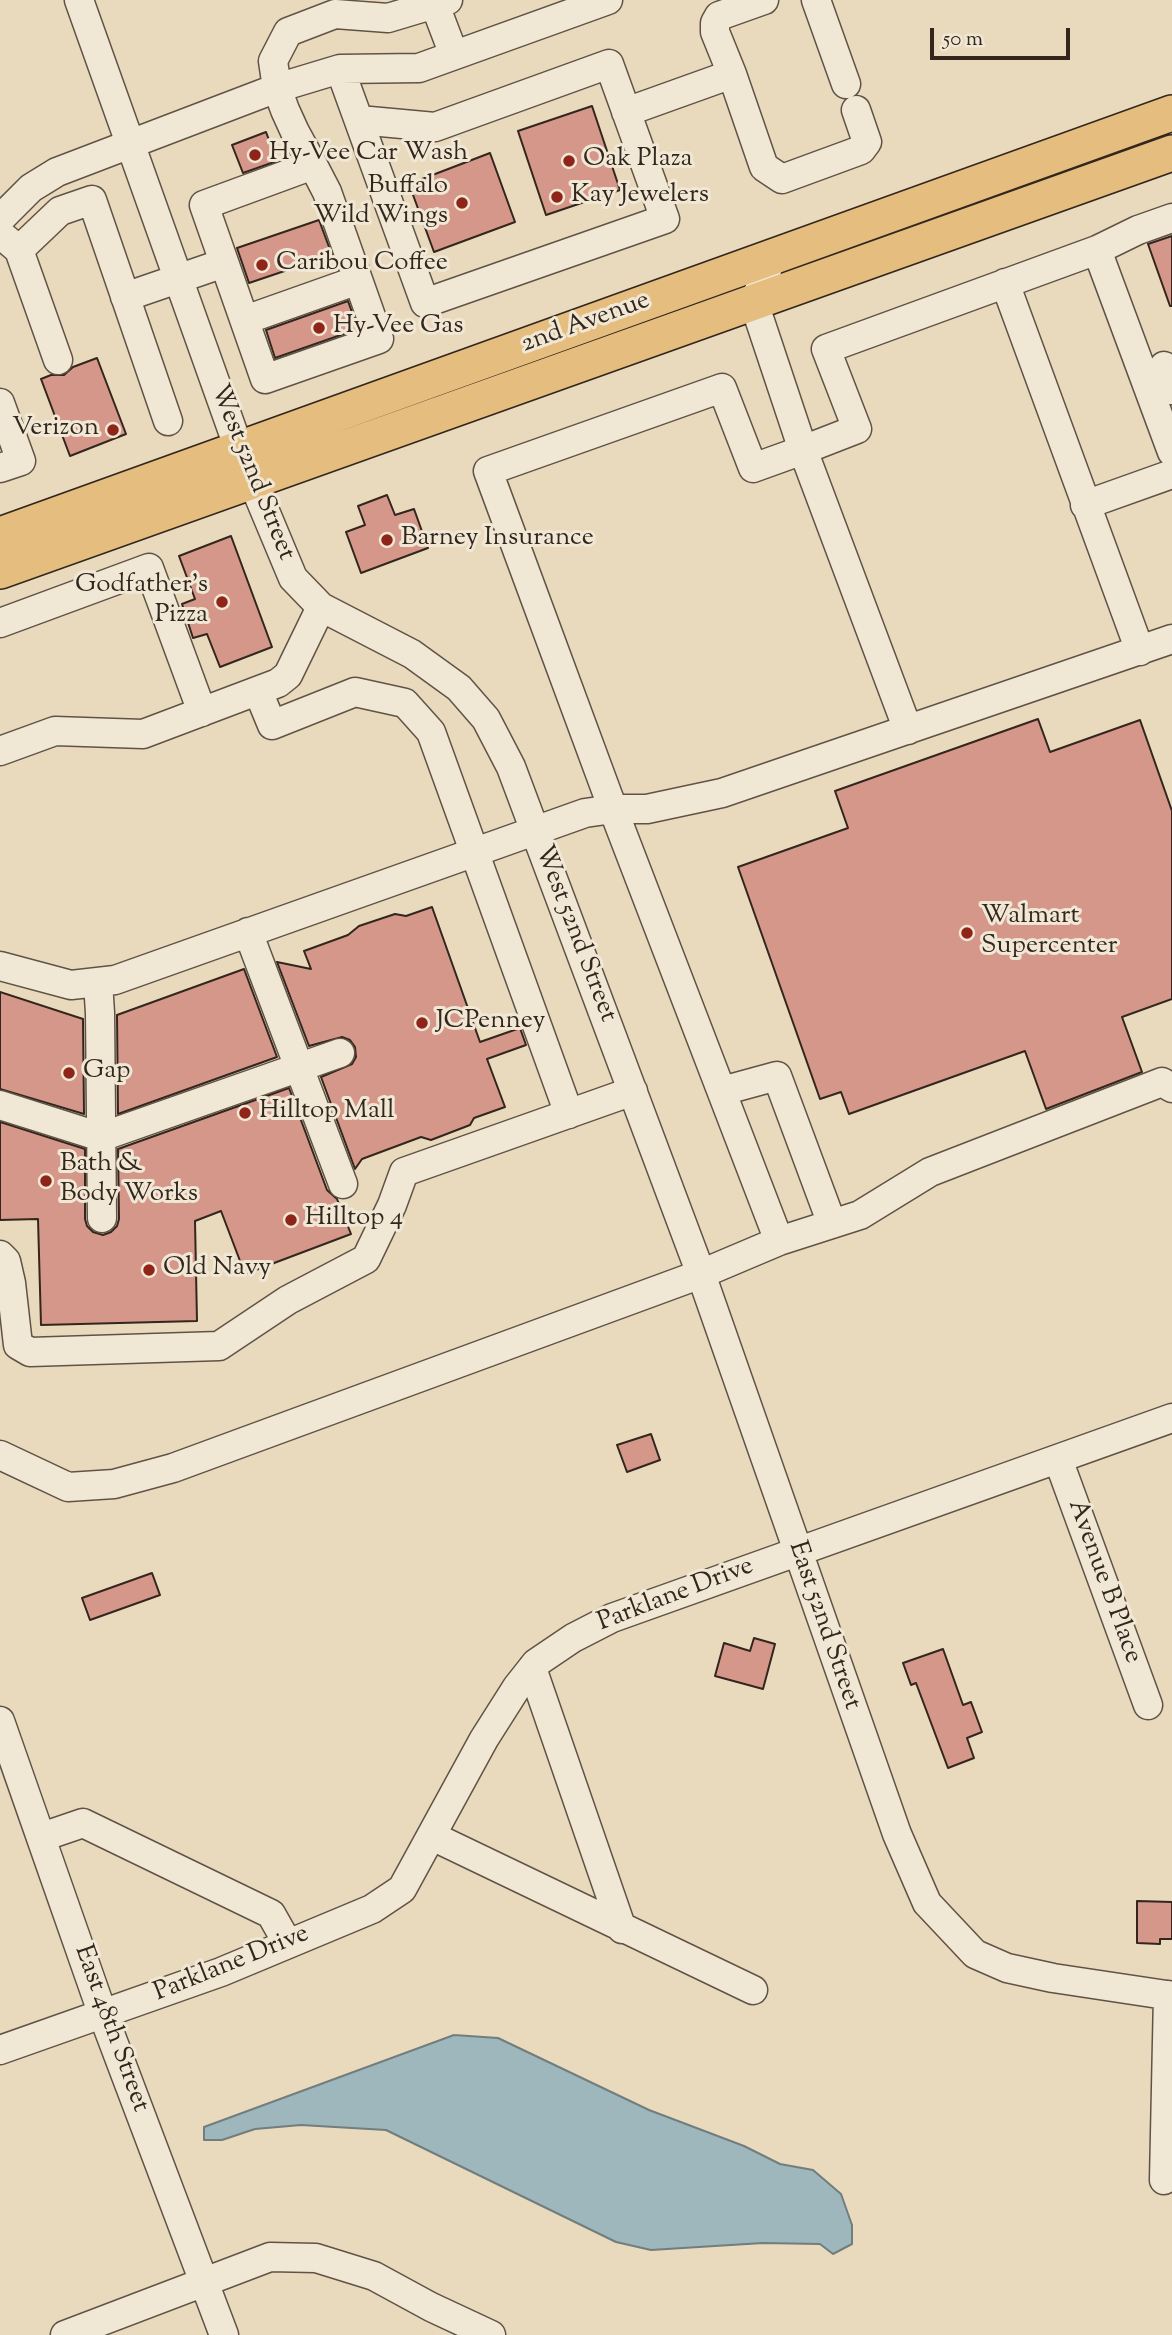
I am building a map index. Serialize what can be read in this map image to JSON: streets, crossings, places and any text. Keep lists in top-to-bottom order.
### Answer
{
  "streets": {
    "main road": ["2nd Avenue"],
    "street": [
      "West 52nd Street",
      "Avenue B Place",
      "Parklane Drive",
      "East 52nd Street",
      "East 48th Street"
    ]
  },
  "crossings": [
    ["2nd Avenue", "West 52nd Street"],
    ["West 52nd Street", "East 52nd Street"],
    ["Avenue B Place", "Parklane Drive"],
    ["Parklane Drive", "East 52nd Street"],
    ["Parklane Drive", "East 48th Street"]
  ],
  "places": [
    "Hy-Vee Car Wash",
    "Oak Plaza",
    "Kay Jewelers",
    "Buffalo Wild Wings",
    "Caribou Coffee",
    "Hy-Vee Gas",
    "Verizon",
    "Barney Insurance",
    "Godfather's Pizza",
    "Walmart Supercenter",
    "JCPenney",
    "Gap",
    "Hilltop Mall",
    "Bath & Body Works",
    "Hilltop 4",
    "Old Navy"
  ],
  "scale_bar": "50 m"
}
